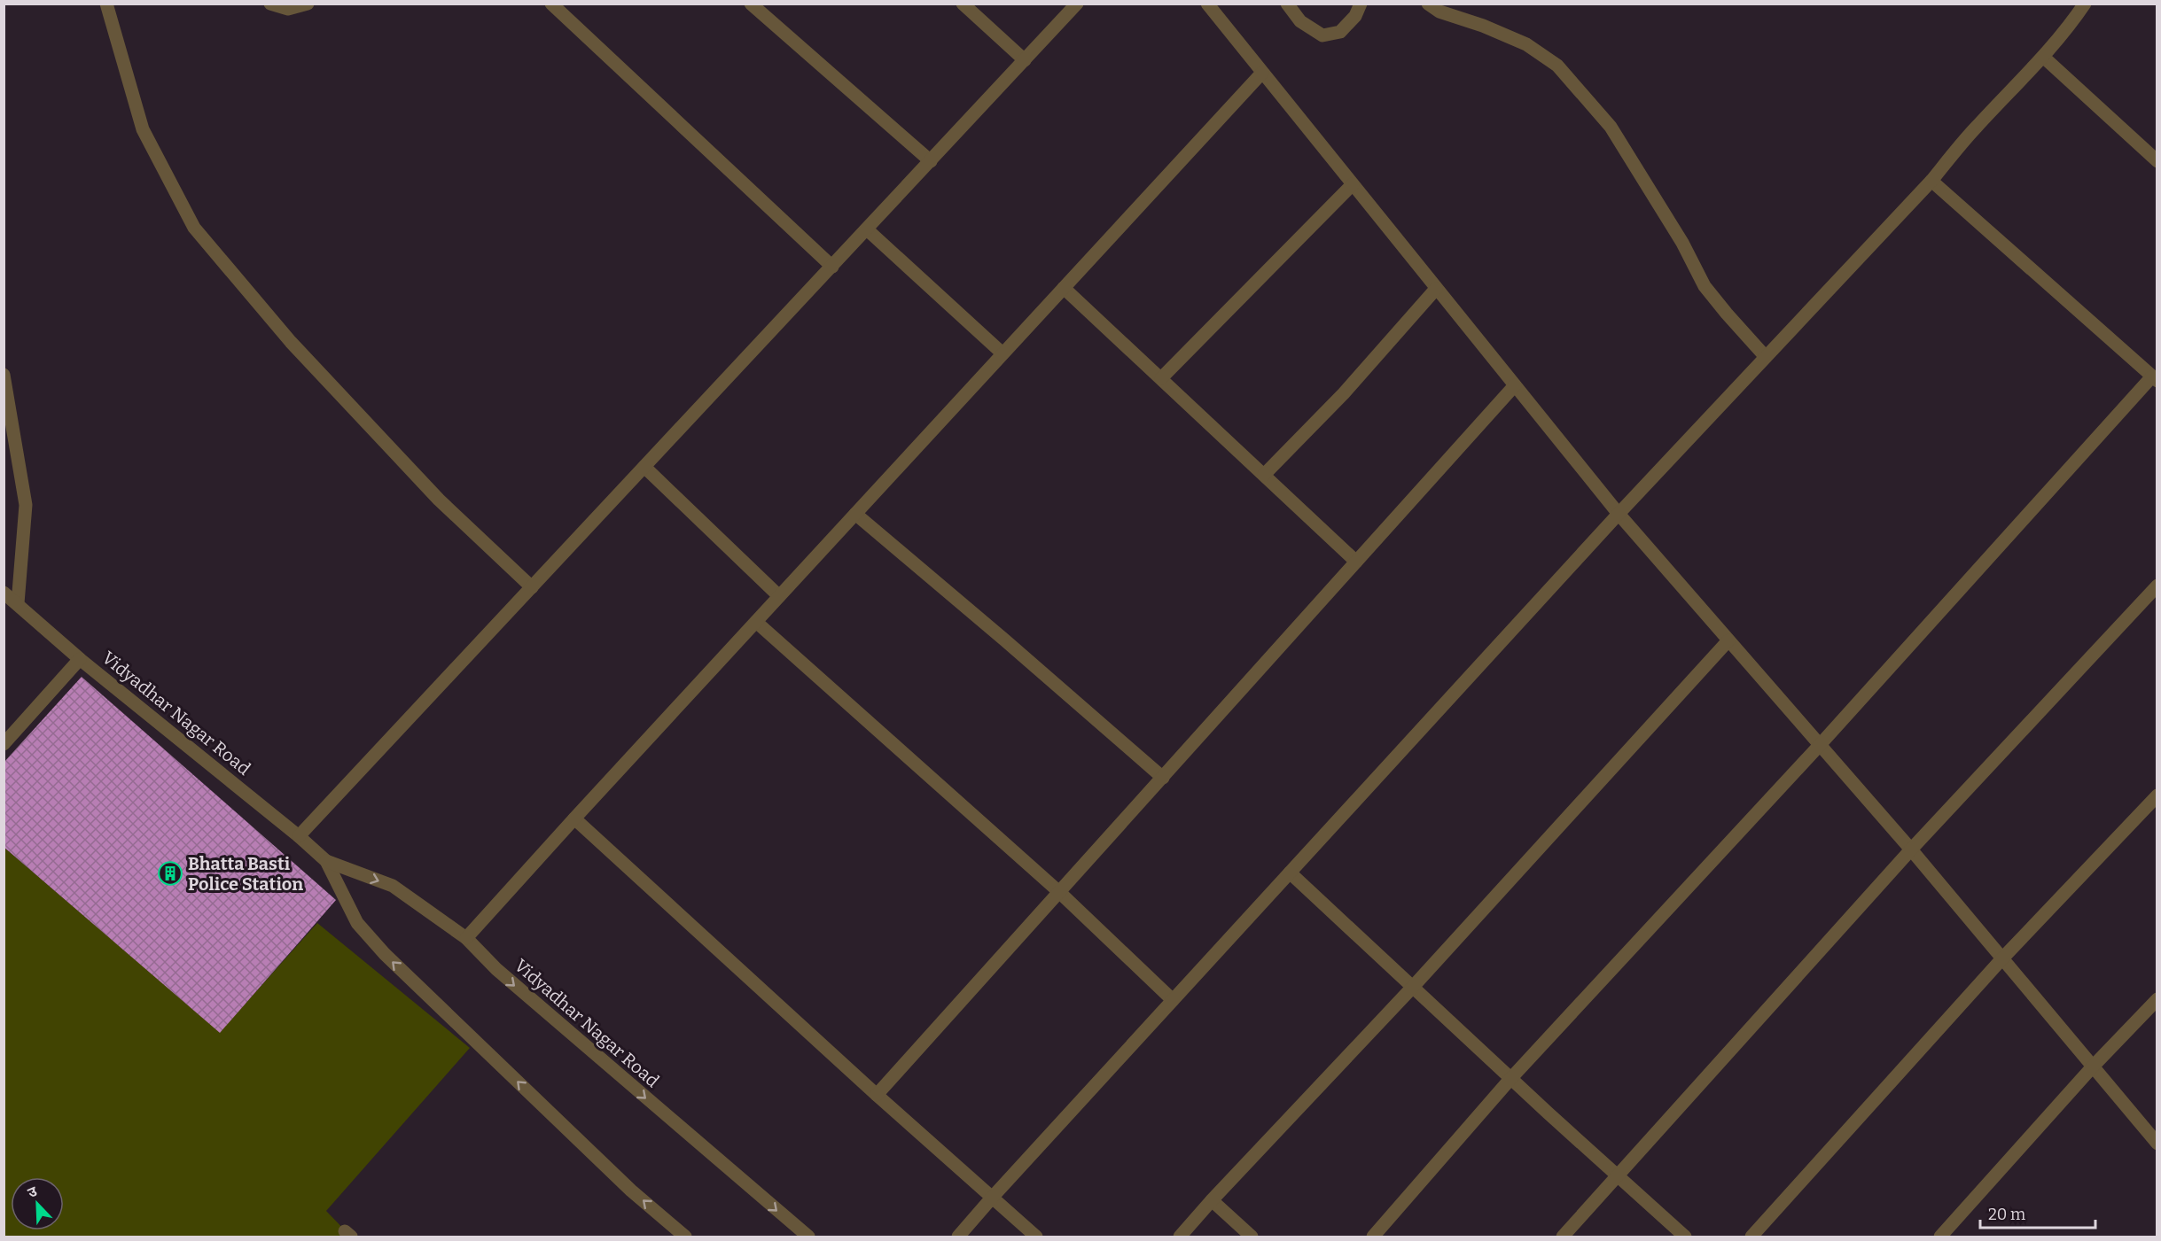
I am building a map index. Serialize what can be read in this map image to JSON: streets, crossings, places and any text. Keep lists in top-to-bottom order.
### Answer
{
  "streets": {
    "street": ["Vidyadhar Nagar Road"]
  },
  "places": {
    "building": ["Bhatta Basti Police Station"]
  },
  "scale_bar": "20 m",
  "north": "top left"
}
